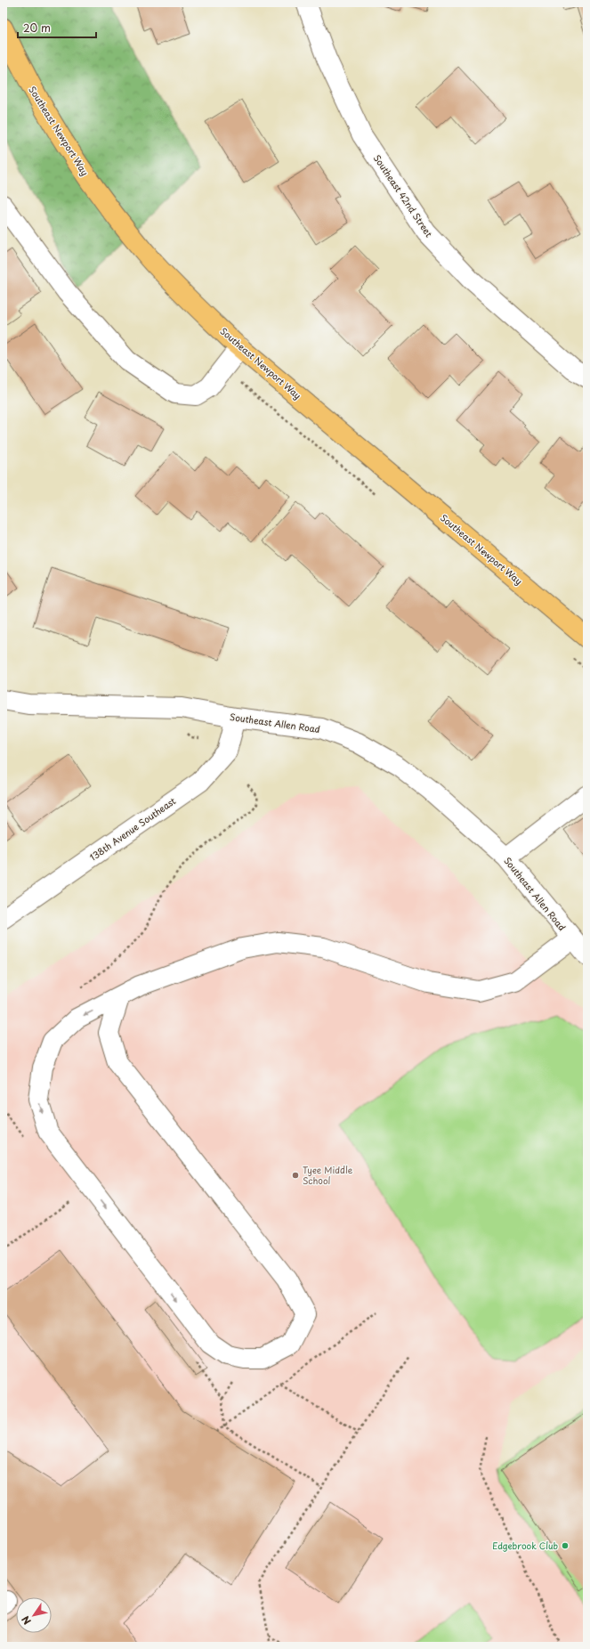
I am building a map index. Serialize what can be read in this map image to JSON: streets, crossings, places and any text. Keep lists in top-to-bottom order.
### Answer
{
  "streets": {
    "main road": ["Southeast Newport Way"],
    "street": ["Southeast 42nd Street", "Southeast Allen Road", "138th Avenue Southeast"]
  },
  "crossings": [
    ["Southeast Allen Road", "138th Avenue Southeast"]
  ],
  "places": ["Tyee Middle School", "Edgebrook Club"],
  "scale_bar": "20 m",
  "north": "bottom left"
}
